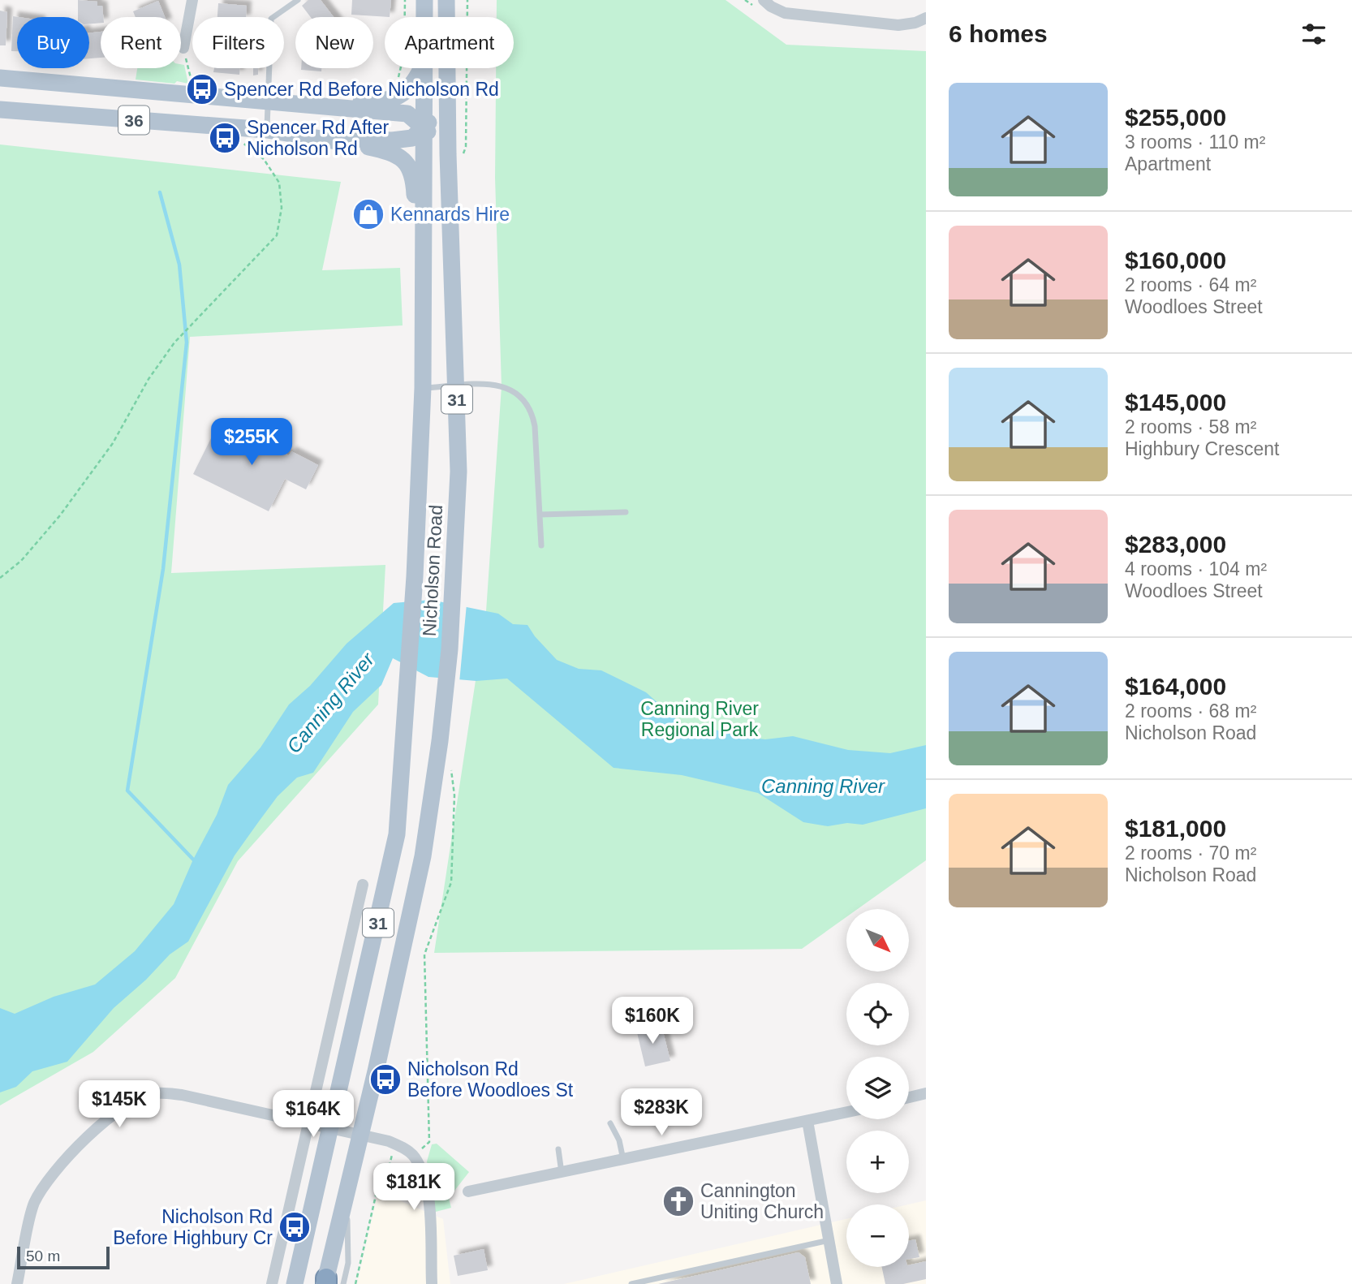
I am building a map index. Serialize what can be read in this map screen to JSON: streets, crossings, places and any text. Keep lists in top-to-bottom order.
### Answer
{
  "streets": {
    "main road": ["36", "31", "Nicholson Road"]
  },
  "crossings": [
    ["36", "Nicholson Road"]
  ],
  "water": ["Canning River"],
  "parks": ["Canning River Regional Park"],
  "places": {
    "bus stop": [
      "Spencer Rd Before Nicholson Rd",
      "Spencer Rd After Nicholson Rd",
      "Nicholson Rd Before Woodloes St",
      "Nicholson Rd Before Highbury Cr"
    ],
    "shop": ["Kennards Hire"],
    "church": ["Cannington Uniting Church"]
  },
  "scale_bar": "50 m",
  "north": "bottom right",
  "page": {
    "heading": "6 homes",
    "chip": [
      "Buy",
      "Rent",
      "Filters",
      "New",
      "Apartment"
    ],
    "list": [
      {
        "name": "$255,000",
        "note": "3 rooms · 110 m² · Apartment"
      },
      {
        "name": "$160,000",
        "note": "2 rooms · 64 m² · Woodloes Street"
      },
      {
        "name": "$145,000",
        "note": "2 rooms · 58 m² · Highbury Crescent"
      },
      {
        "name": "$283,000",
        "note": "4 rooms · 104 m² · Woodloes Street"
      },
      {
        "name": "$164,000",
        "note": "2 rooms · 68 m² · Nicholson Road"
      },
      {
        "name": "$181,000",
        "note": "2 rooms · 70 m² · Nicholson Road"
      }
    ],
    "price": [
      "$255K",
      "$160K",
      "$145K",
      "$283K",
      "$164K",
      "$181K"
    ],
    "map_buttons": ["+", "−"],
    "scale": "50 m"
  }
}
